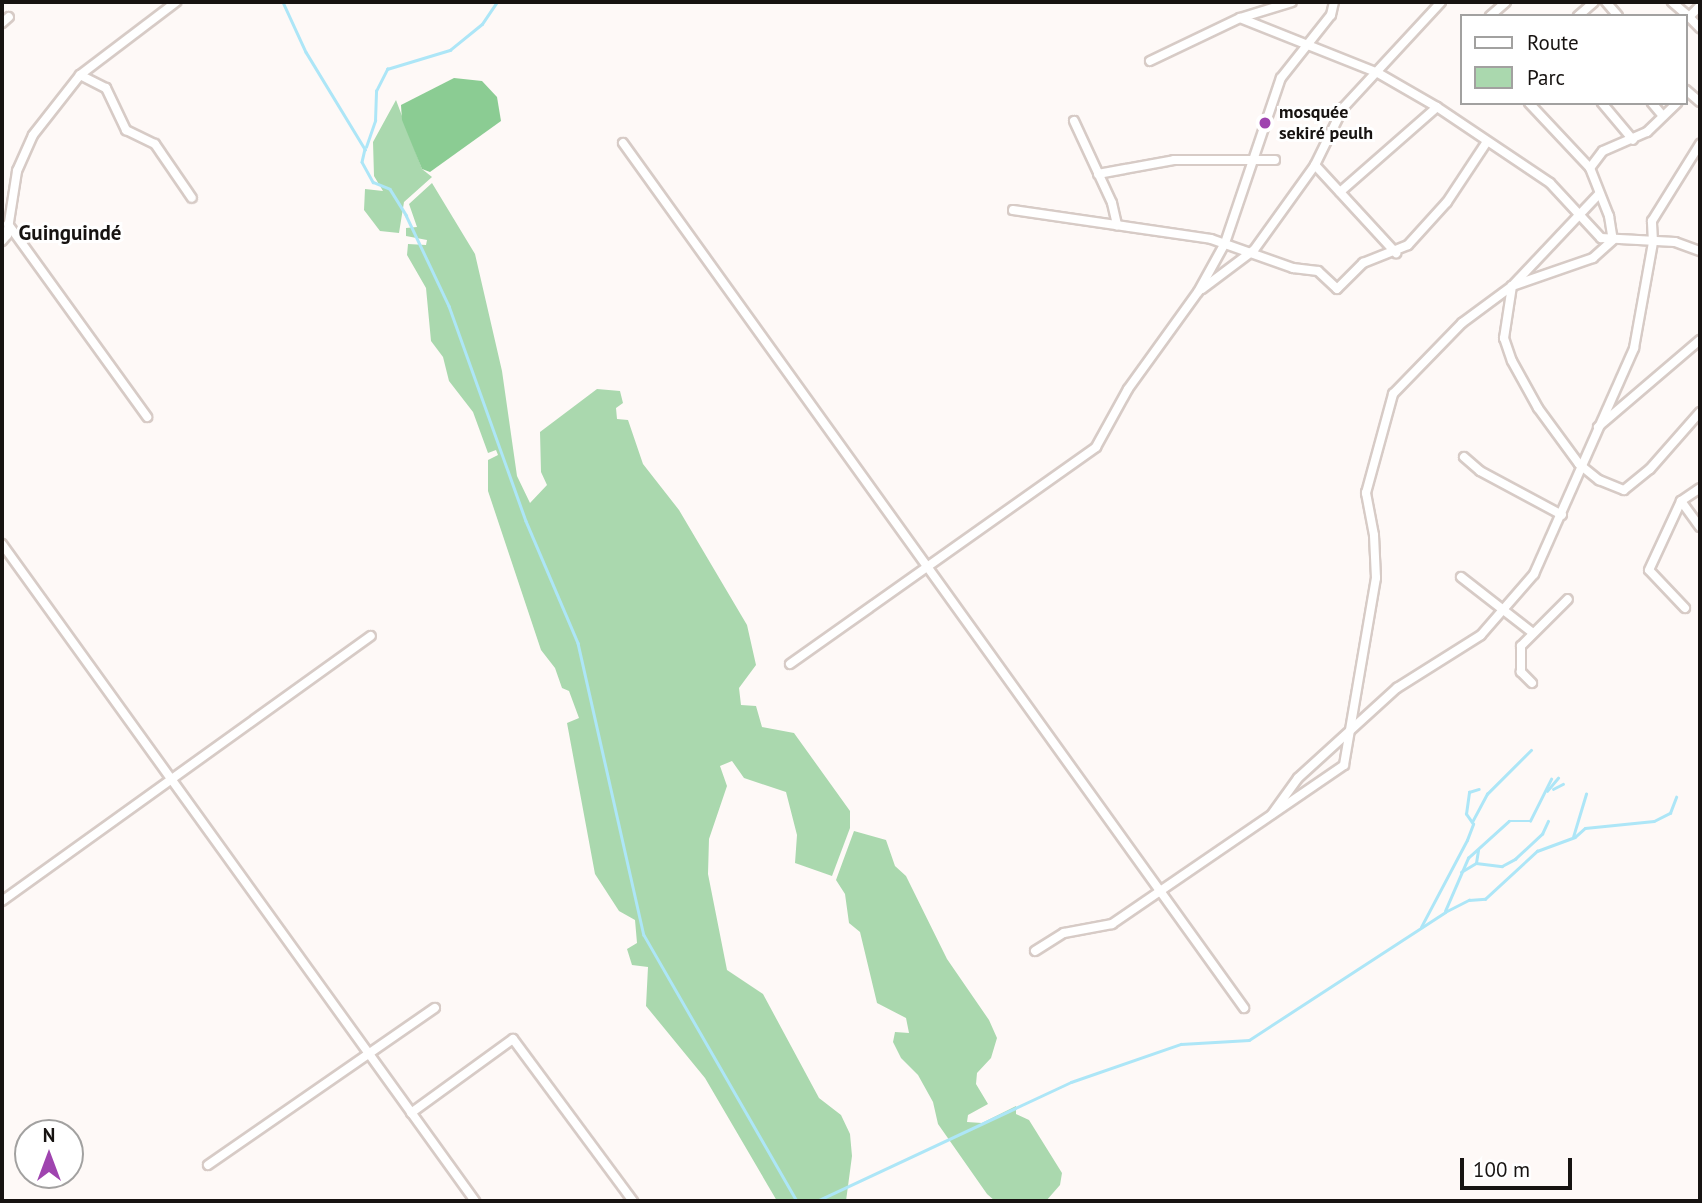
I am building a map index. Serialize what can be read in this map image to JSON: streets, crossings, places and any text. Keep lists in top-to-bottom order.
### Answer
{
  "districts": ["Guinguindé"],
  "places": ["mosquée sekiré peulh"],
  "legend": ["Route", "Parc"],
  "scale_bar": "100 m",
  "north": "top"
}
